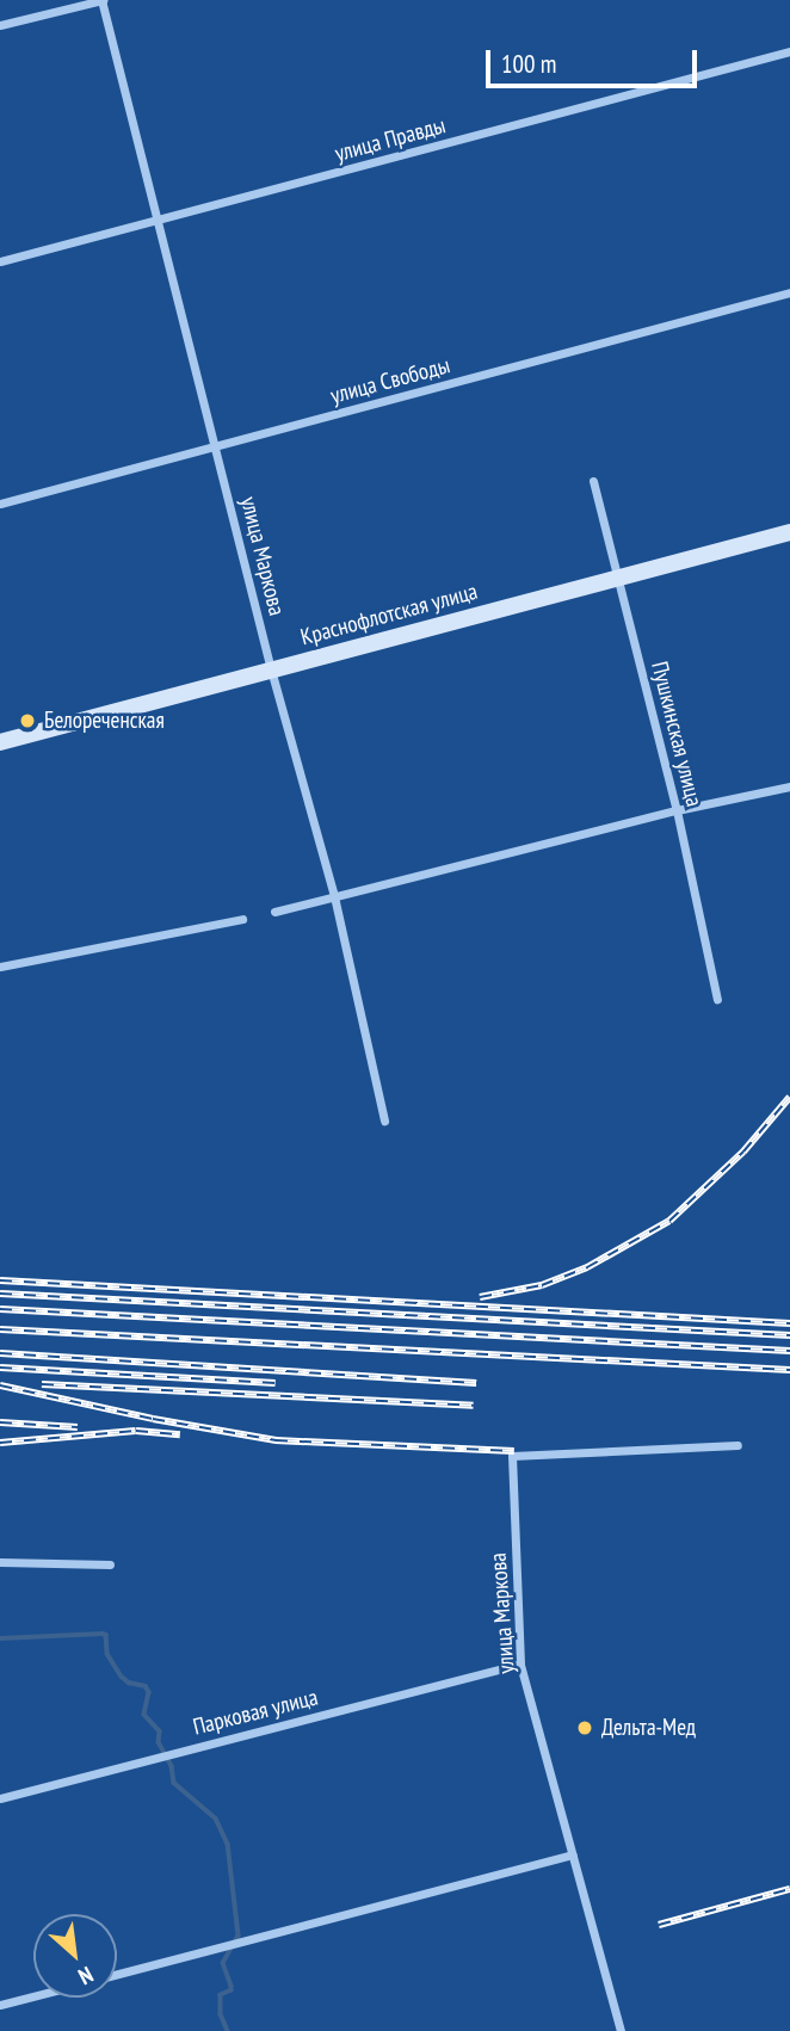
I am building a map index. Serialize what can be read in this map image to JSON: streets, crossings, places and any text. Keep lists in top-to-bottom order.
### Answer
{
  "streets": {
    "street": [
      "улица Правды",
      "улица Свободы",
      "улица Маркова",
      "Краснофлотская улица",
      "Пушкинская улица",
      "Парковая улица"
    ]
  },
  "crossings": [
    ["улица Правды", "улица Маркова"],
    ["улица Свободы", "улица Маркова"],
    ["улица Маркова", "Краснофлотская улица"],
    ["улица Маркова", "Парковая улица"],
    ["Краснофлотская улица", "Пушкинская улица"]
  ],
  "places": ["Белореченская", "Дельта-Мед"],
  "scale_bar": "100 m",
  "north": "bottom right"
}
